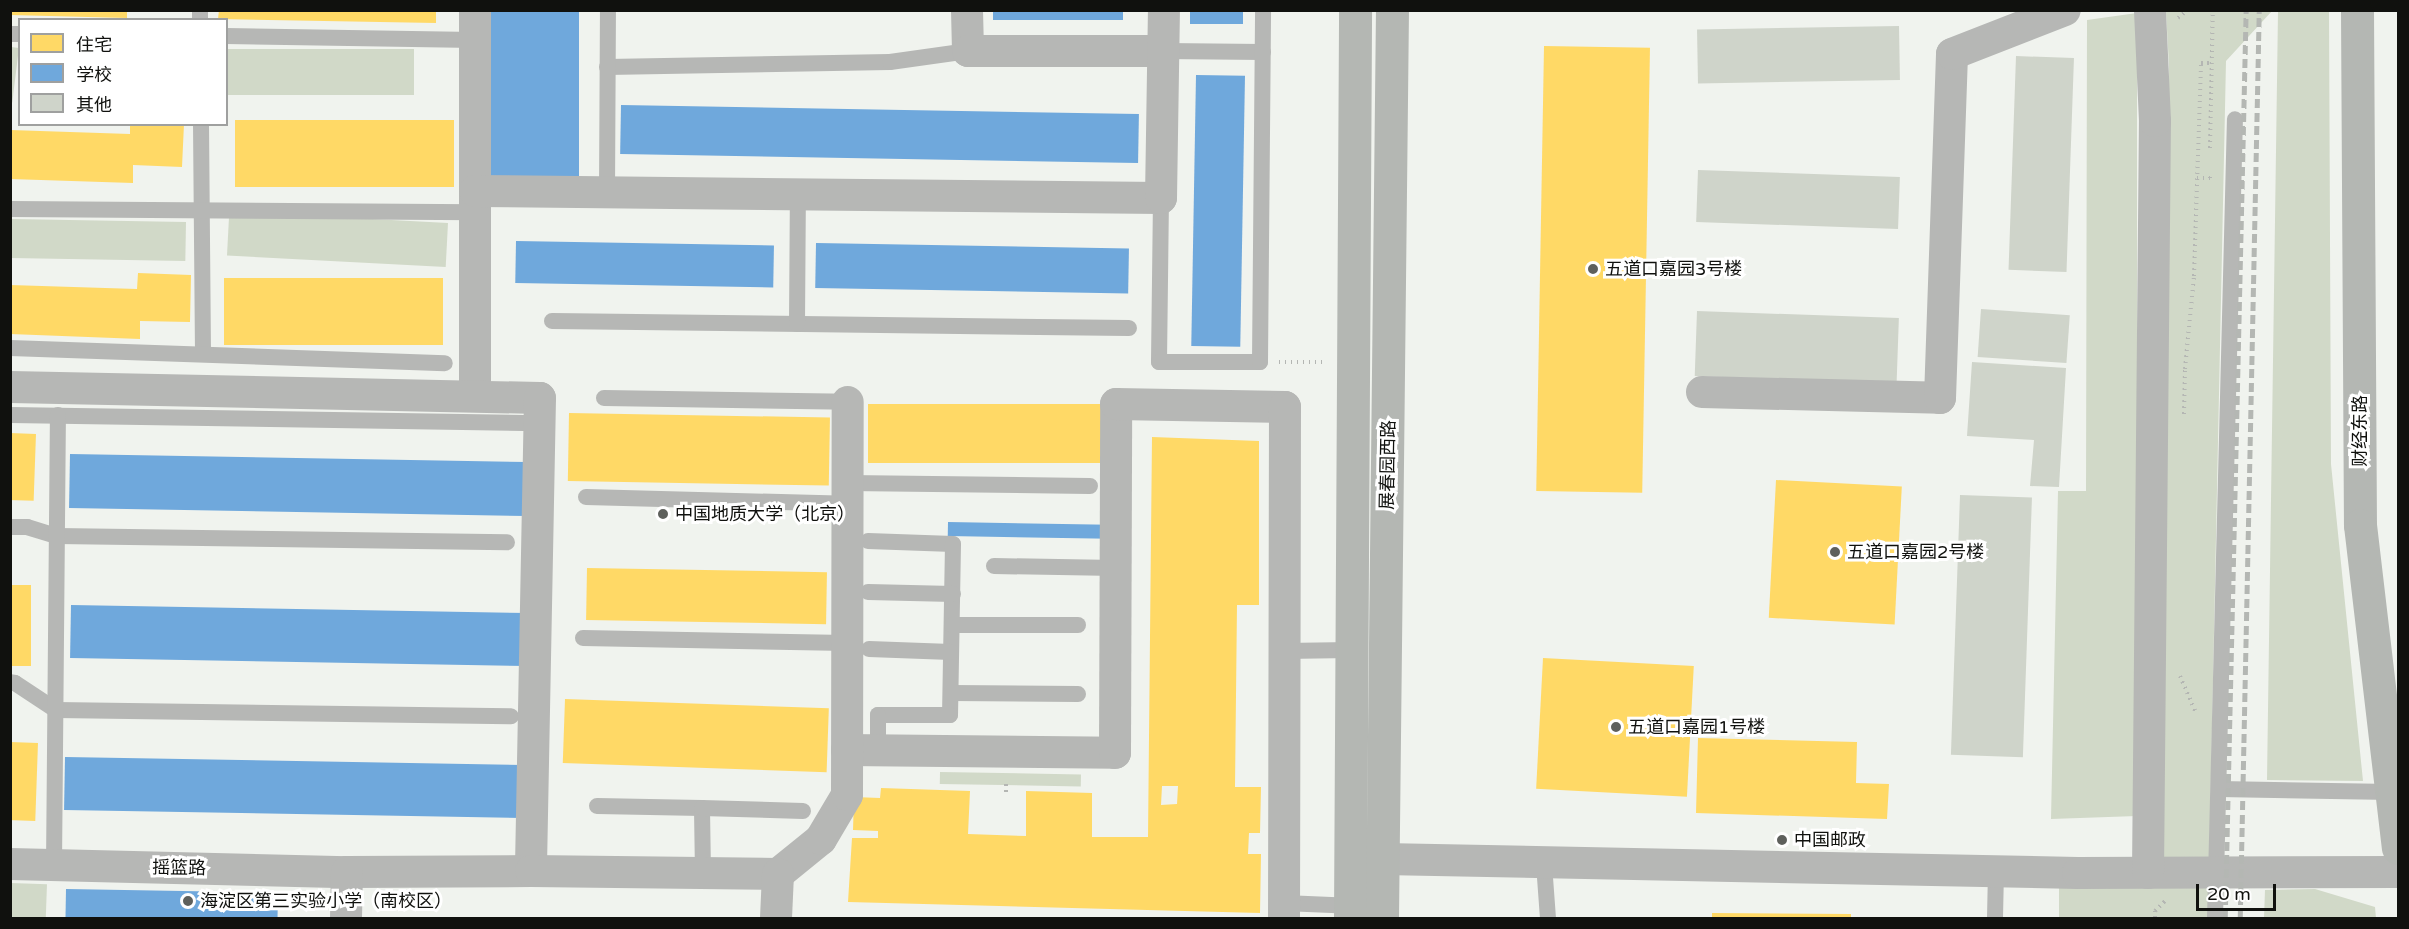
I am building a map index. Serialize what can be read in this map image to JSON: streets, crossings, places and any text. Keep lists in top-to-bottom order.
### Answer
{
  "streets": {
    "main road": ["财经东路", "展春园西路"],
    "street": ["摇篮路"]
  },
  "places": [
    "五道口嘉园3号楼",
    "中国地质大学（北京）",
    "五道口嘉园2号楼",
    "五道口嘉园1号楼",
    "中国邮政",
    "海淀区第三实验小学（南校区）"
  ],
  "legend": ["住宅", "学校", "其他"],
  "scale_bar": "20 m"
}
